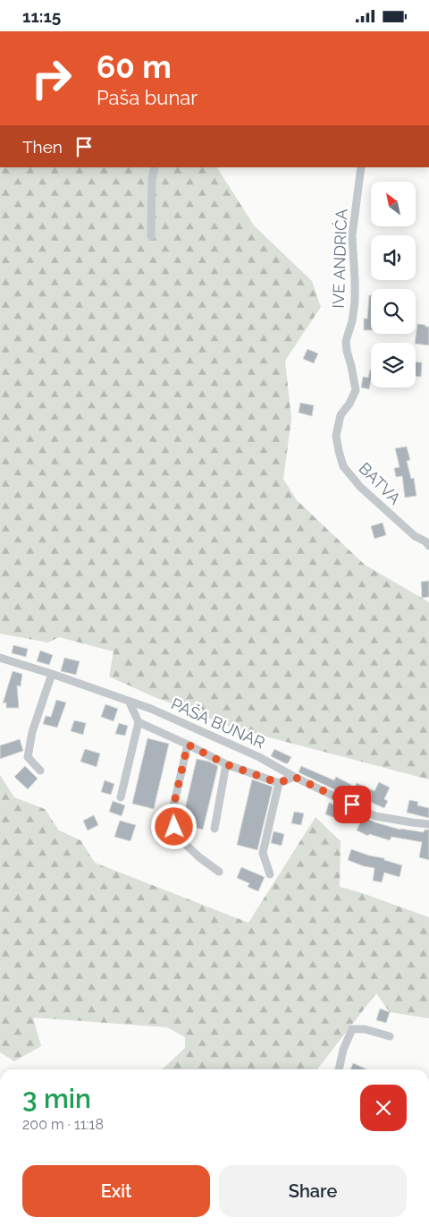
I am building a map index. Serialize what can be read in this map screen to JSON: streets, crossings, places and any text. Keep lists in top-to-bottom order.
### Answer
{
  "streets": {
    "street": ["IVE ANDRIĆA", "BATVA", "PAŠA BUNAR"]
  },
  "crossings": [
    ["IVE ANDRIĆA", "BATVA"]
  ],
  "north": "top left",
  "page": {
    "status": "11:15",
    "turn": ["60 m", "Paša bunar"],
    "then": "Then",
    "heading": ["3 min", "200 m · 11:18"],
    "buttons": ["Exit", "Share"]
  }
}
